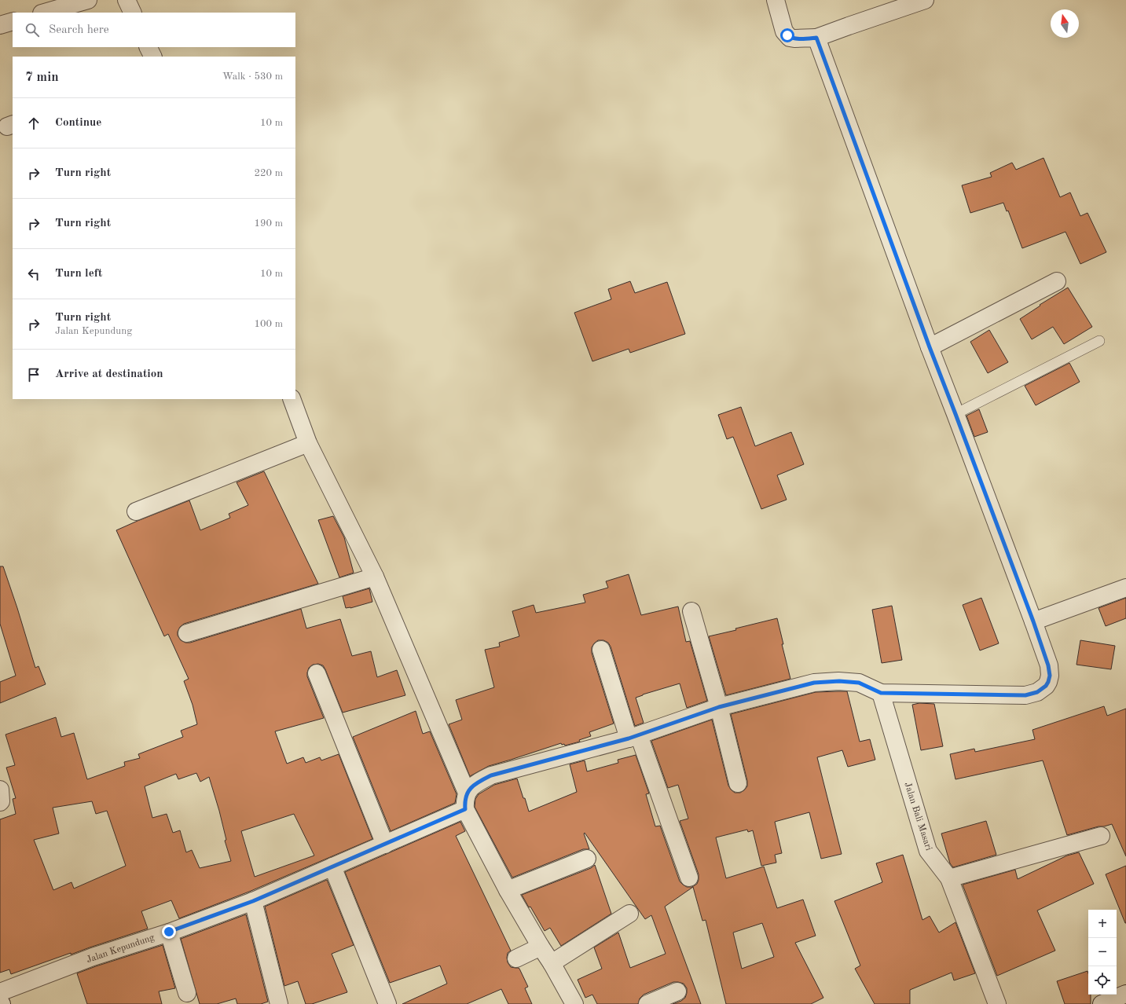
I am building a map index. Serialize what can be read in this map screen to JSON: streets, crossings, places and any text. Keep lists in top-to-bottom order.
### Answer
{
  "streets": {
    "street": ["Jalan Bali Masari", "Jalan Kepundung"]
  },
  "north": "top",
  "page": {
    "search": "Search here",
    "heading": ["7 min", "Walk · 530 m"],
    "list": [
      ["Continue", "10 m"],
      ["Turn right", "220 m"],
      ["Turn right", "190 m"],
      ["Turn left", "10 m"],
      ["Turn right", "Jalan Kepundung", "100 m"],
      "Arrive at destination"
    ],
    "map_buttons": ["+", "−"]
  }
}
